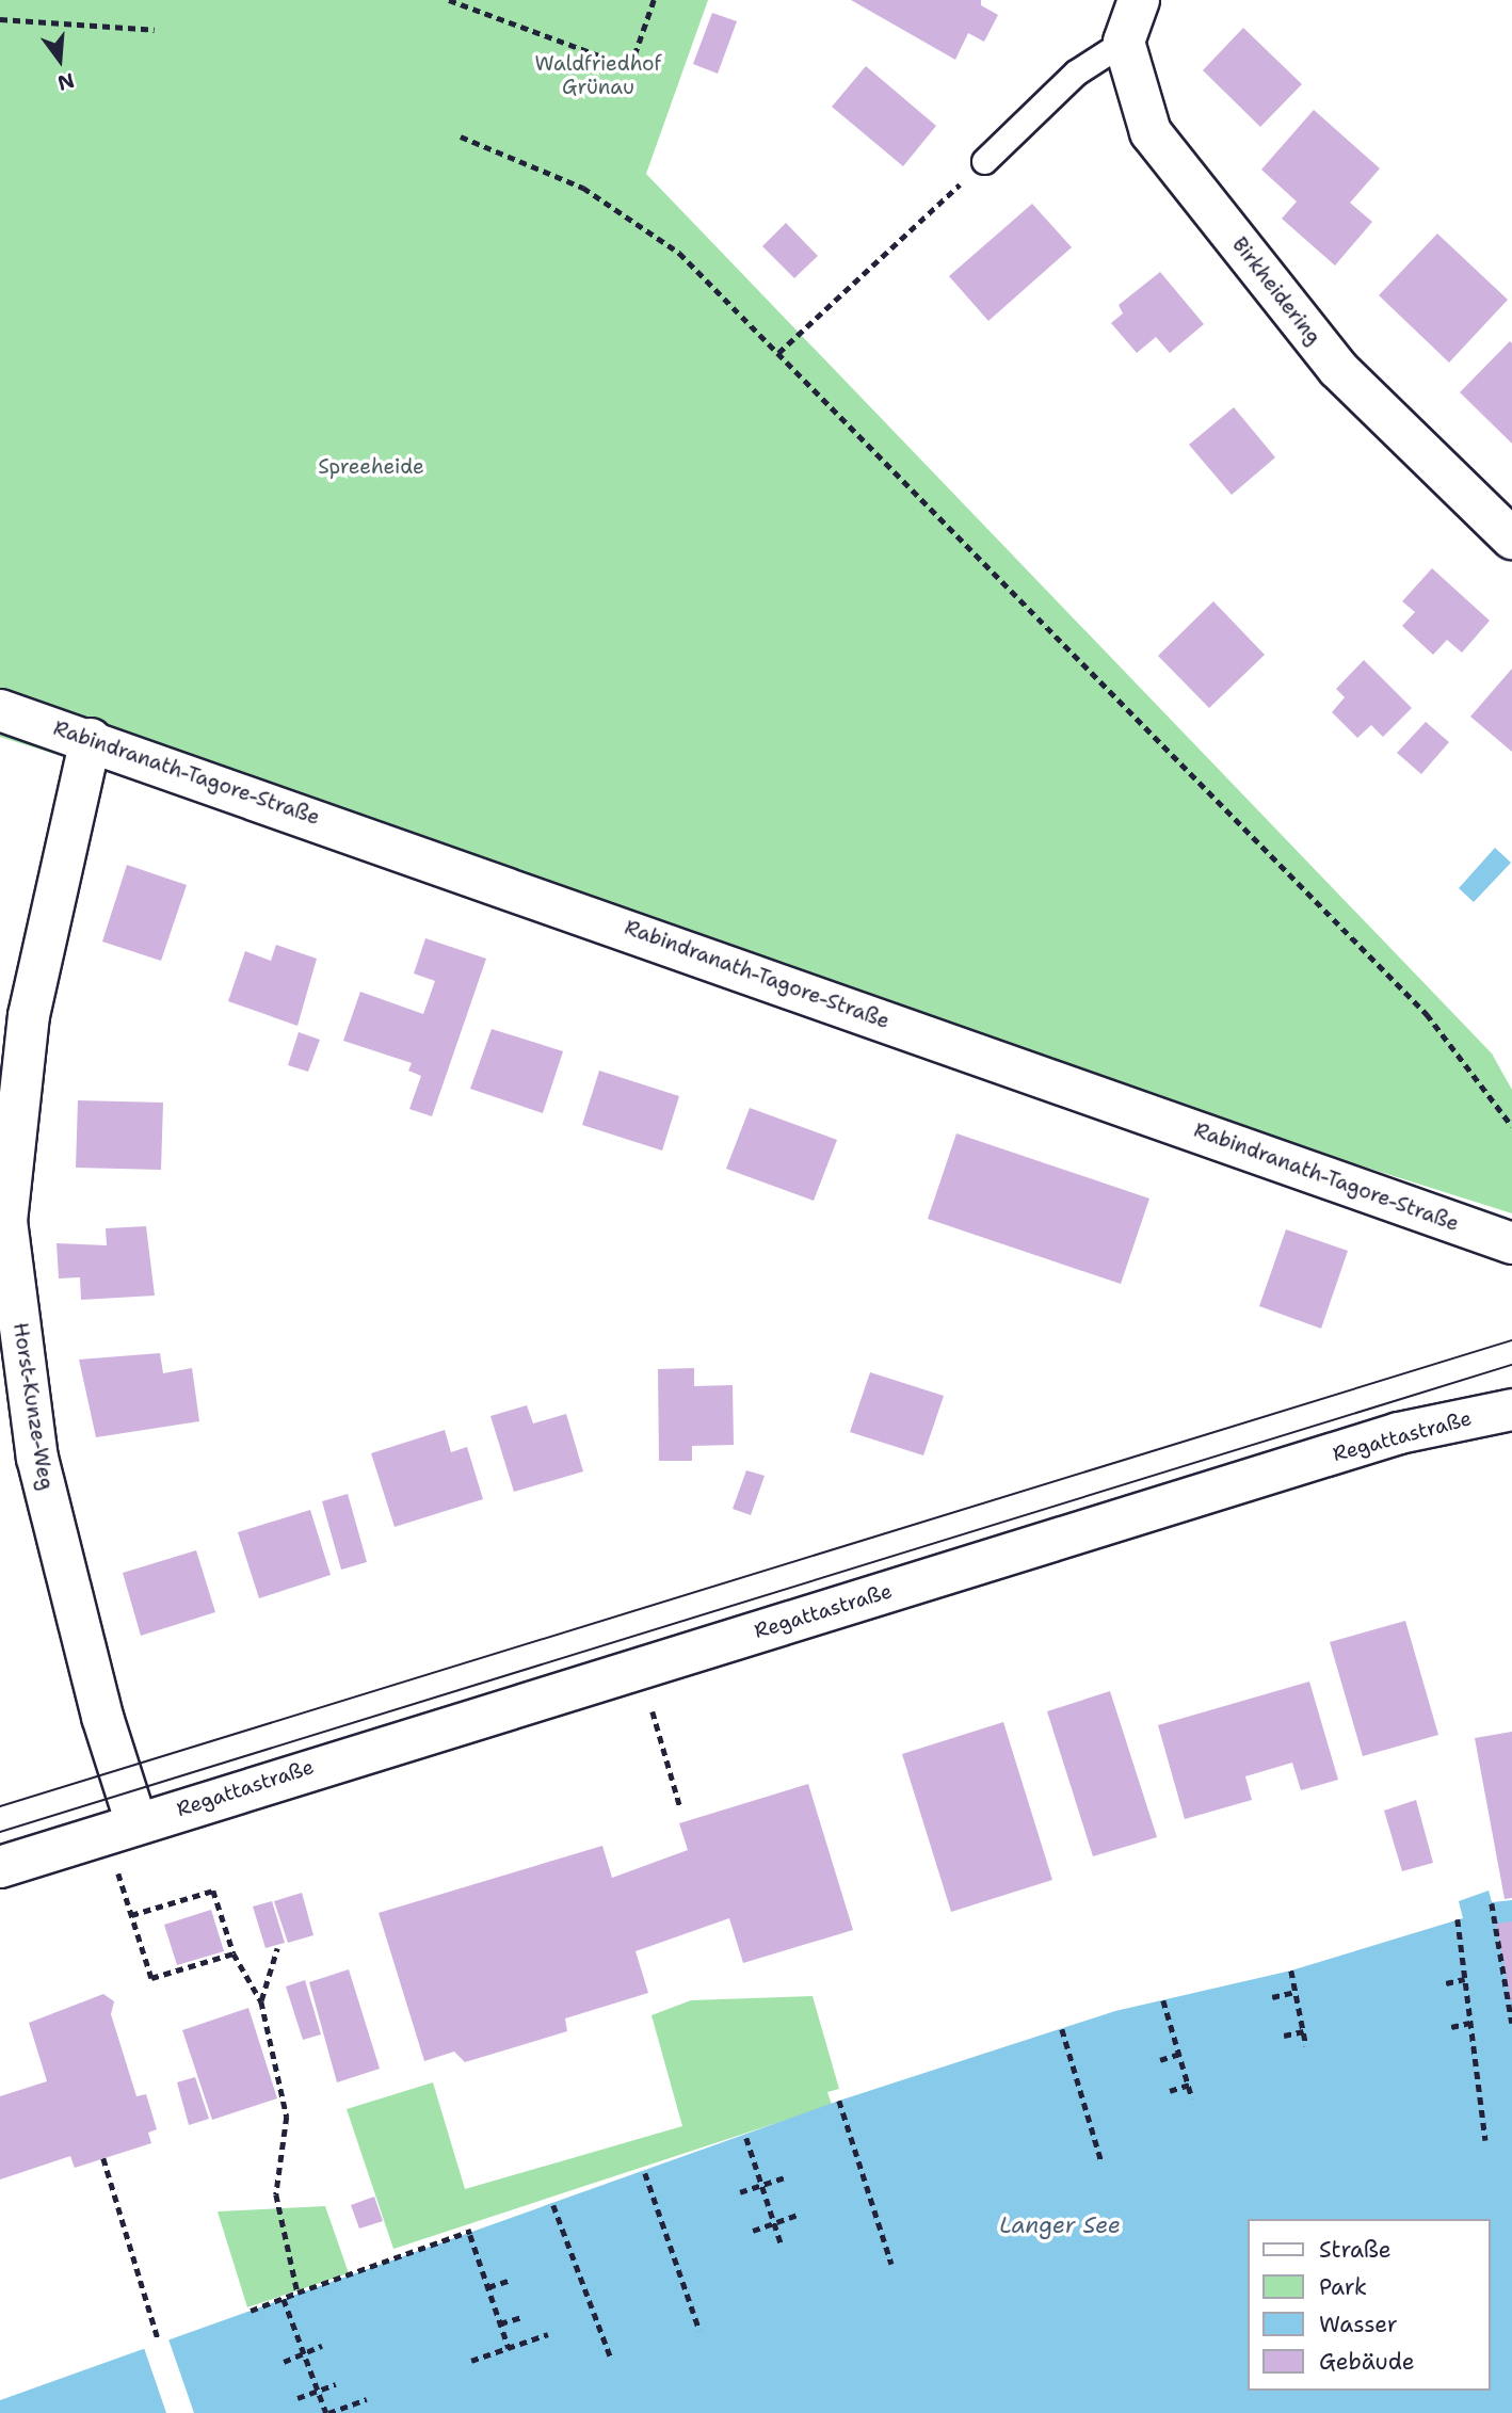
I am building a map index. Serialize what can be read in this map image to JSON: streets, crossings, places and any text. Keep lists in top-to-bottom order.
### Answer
{
  "streets": {
    "street": [
      "Birkheidering",
      "Rabindranath-Tagore-Straße",
      "Horst-Kunze-Weg",
      "Regattastraße"
    ]
  },
  "crossings": [
    ["Rabindranath-Tagore-Straße", "Horst-Kunze-Weg"],
    ["Horst-Kunze-Weg", "Regattastraße"]
  ],
  "water": ["Langer See"],
  "parks": ["Waldfriedhof Grünau", "Spreeheide"],
  "legend": [
    "Straße",
    "Park",
    "Wasser",
    "Gebäude"
  ],
  "north": "bottom"
}
